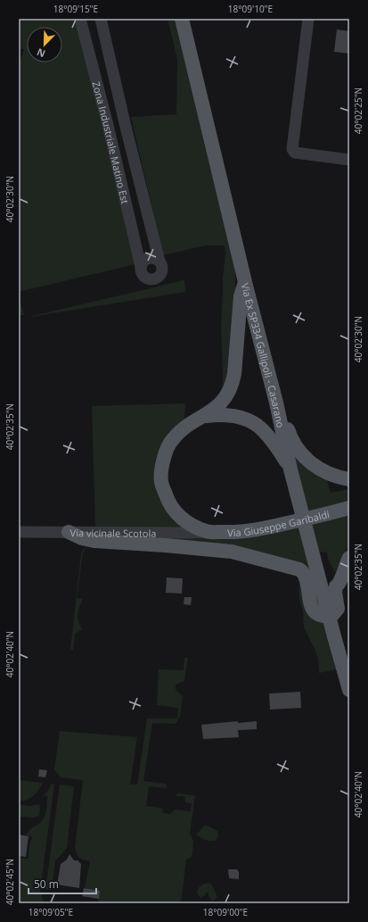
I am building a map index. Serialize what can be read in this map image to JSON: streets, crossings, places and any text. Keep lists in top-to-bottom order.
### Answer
{
  "streets": {
    "main road": ["Via Ex SP334 Gallipoli - Casarano", "Via Giuseppe Garibaldi"],
    "street": ["Zona Industriale Matino Est", "Via vicinale Scotola"]
  },
  "crossings": [
    ["Via Giuseppe Garibaldi", "Via vicinale Scotola"]
  ],
  "scale_bar": "50 m",
  "north": "bottom left",
  "coordinates": [
    "18°09'15\"E",
    "18°09'10\"E",
    "40°02'25\"N",
    "40°02'30\"N",
    "40°02'35\"N",
    "40°02'40\"N",
    "40°02'45\"N",
    "18°09'05\"E",
    "18°09'00\"E"
  ]
}
